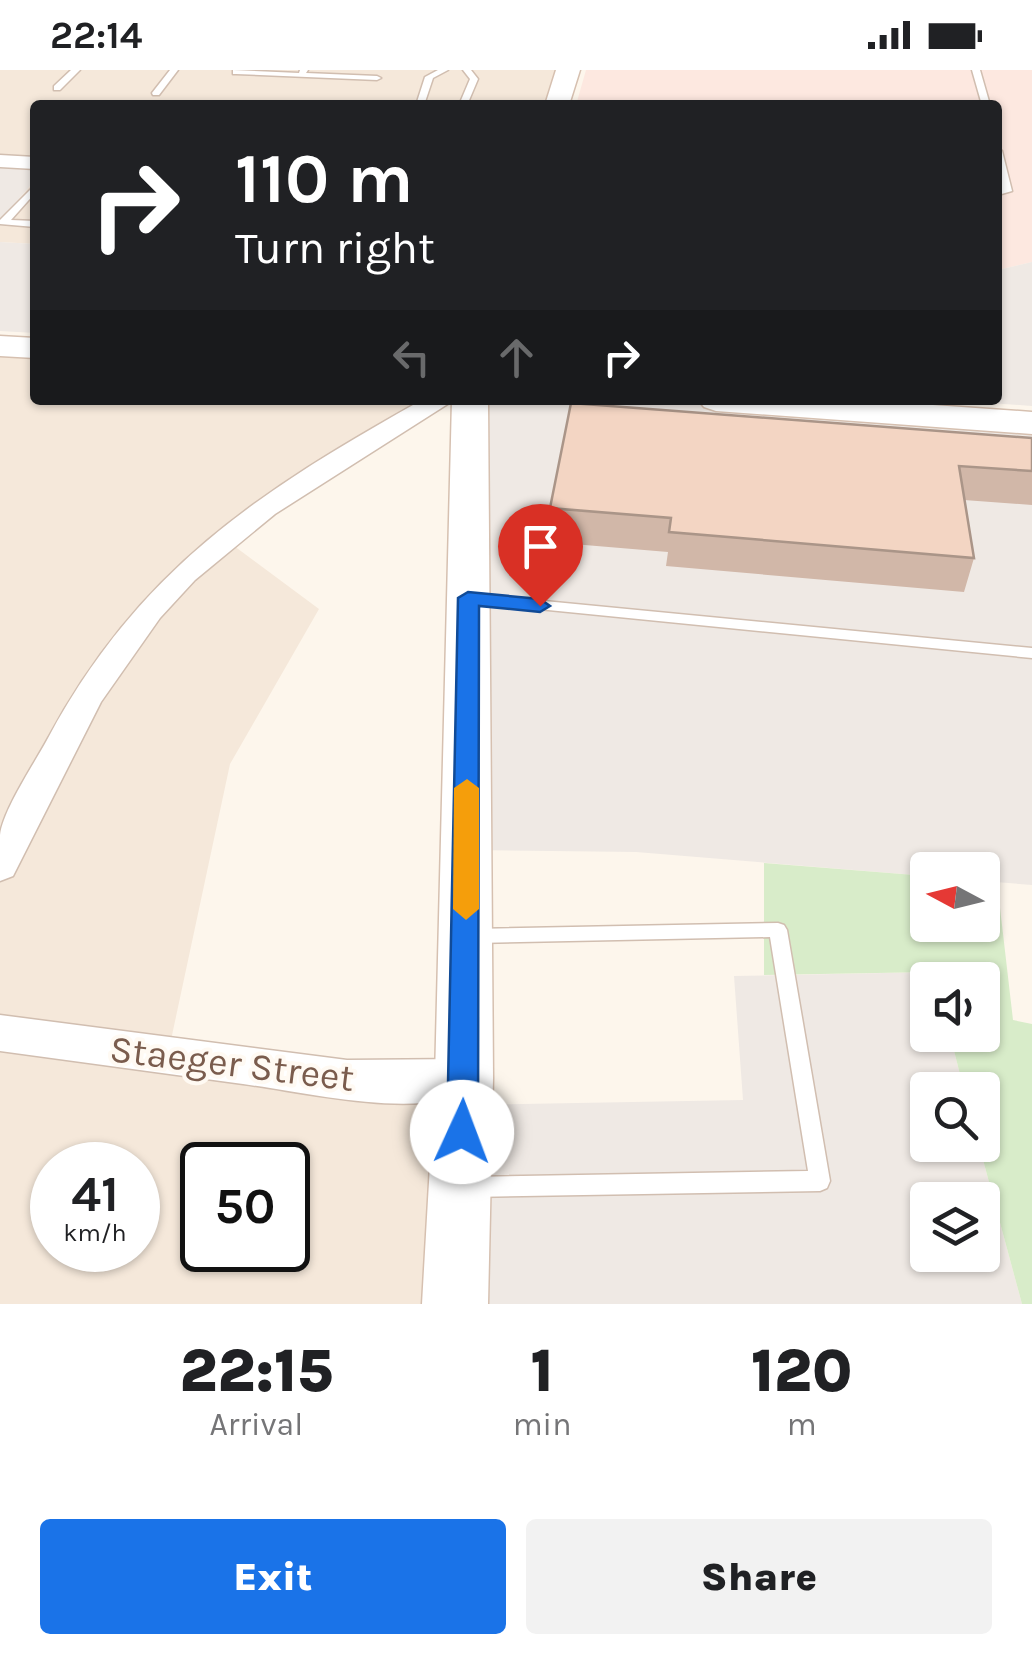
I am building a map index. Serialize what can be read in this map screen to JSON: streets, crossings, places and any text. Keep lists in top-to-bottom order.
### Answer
{
  "streets": {
    "street": ["Staeger Street"]
  },
  "north": "left",
  "page": {
    "status": "22:14",
    "turn": ["110 m", "Turn right"],
    "speed": "41 km/h",
    "limit": "50",
    "eta": [
      "22:15",
      "Arrival",
      "1",
      "min",
      "120",
      "m"
    ],
    "buttons": ["Exit", "Share"]
  }
}
